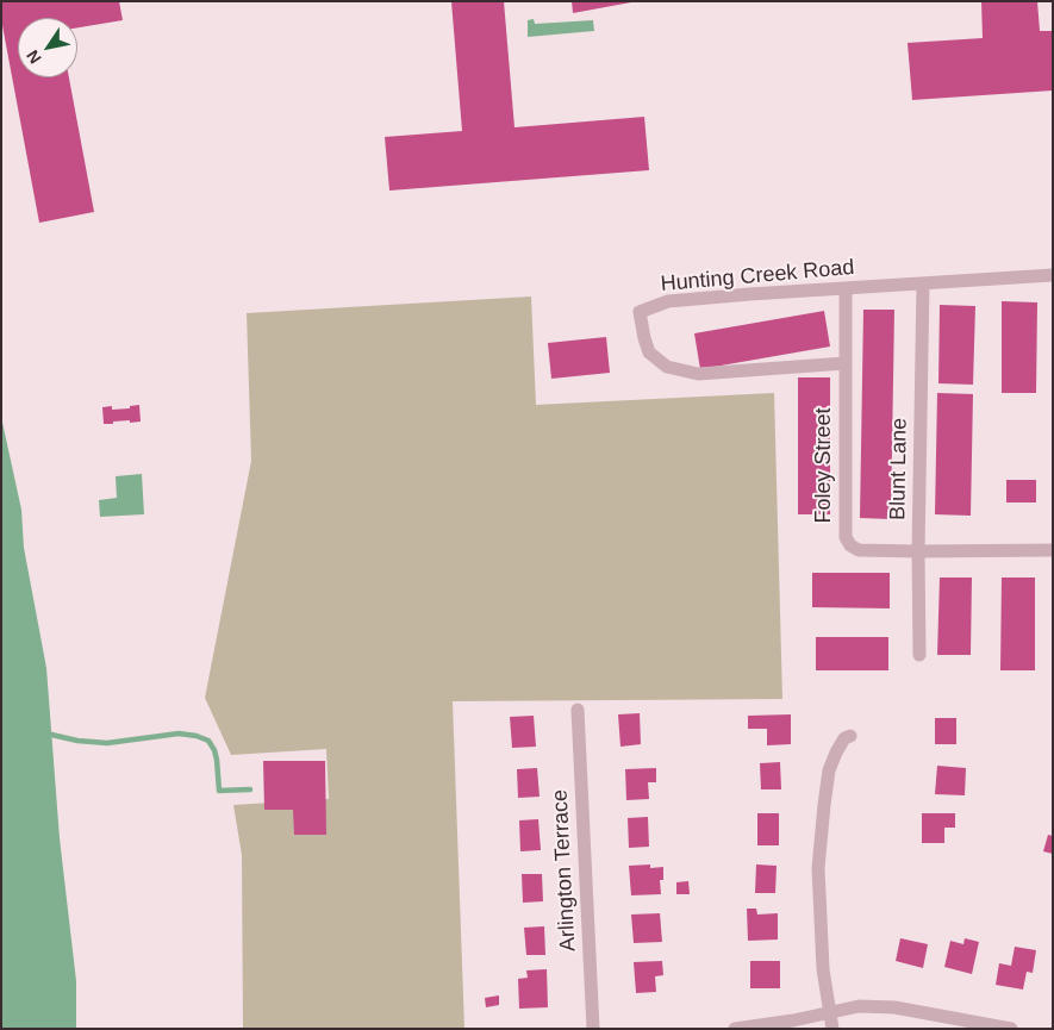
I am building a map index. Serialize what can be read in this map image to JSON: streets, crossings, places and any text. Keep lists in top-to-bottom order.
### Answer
{
  "streets": {
    "street": [
      "Hunting Creek Road",
      "Foley Street",
      "Blunt Lane",
      "Arlington Terrace"
    ]
  },
  "crossings": [
    ["Hunting Creek Road", "Foley Street"],
    ["Hunting Creek Road", "Blunt Lane"],
    ["Foley Street", "Blunt Lane"]
  ],
  "north": "bottom left"
}
